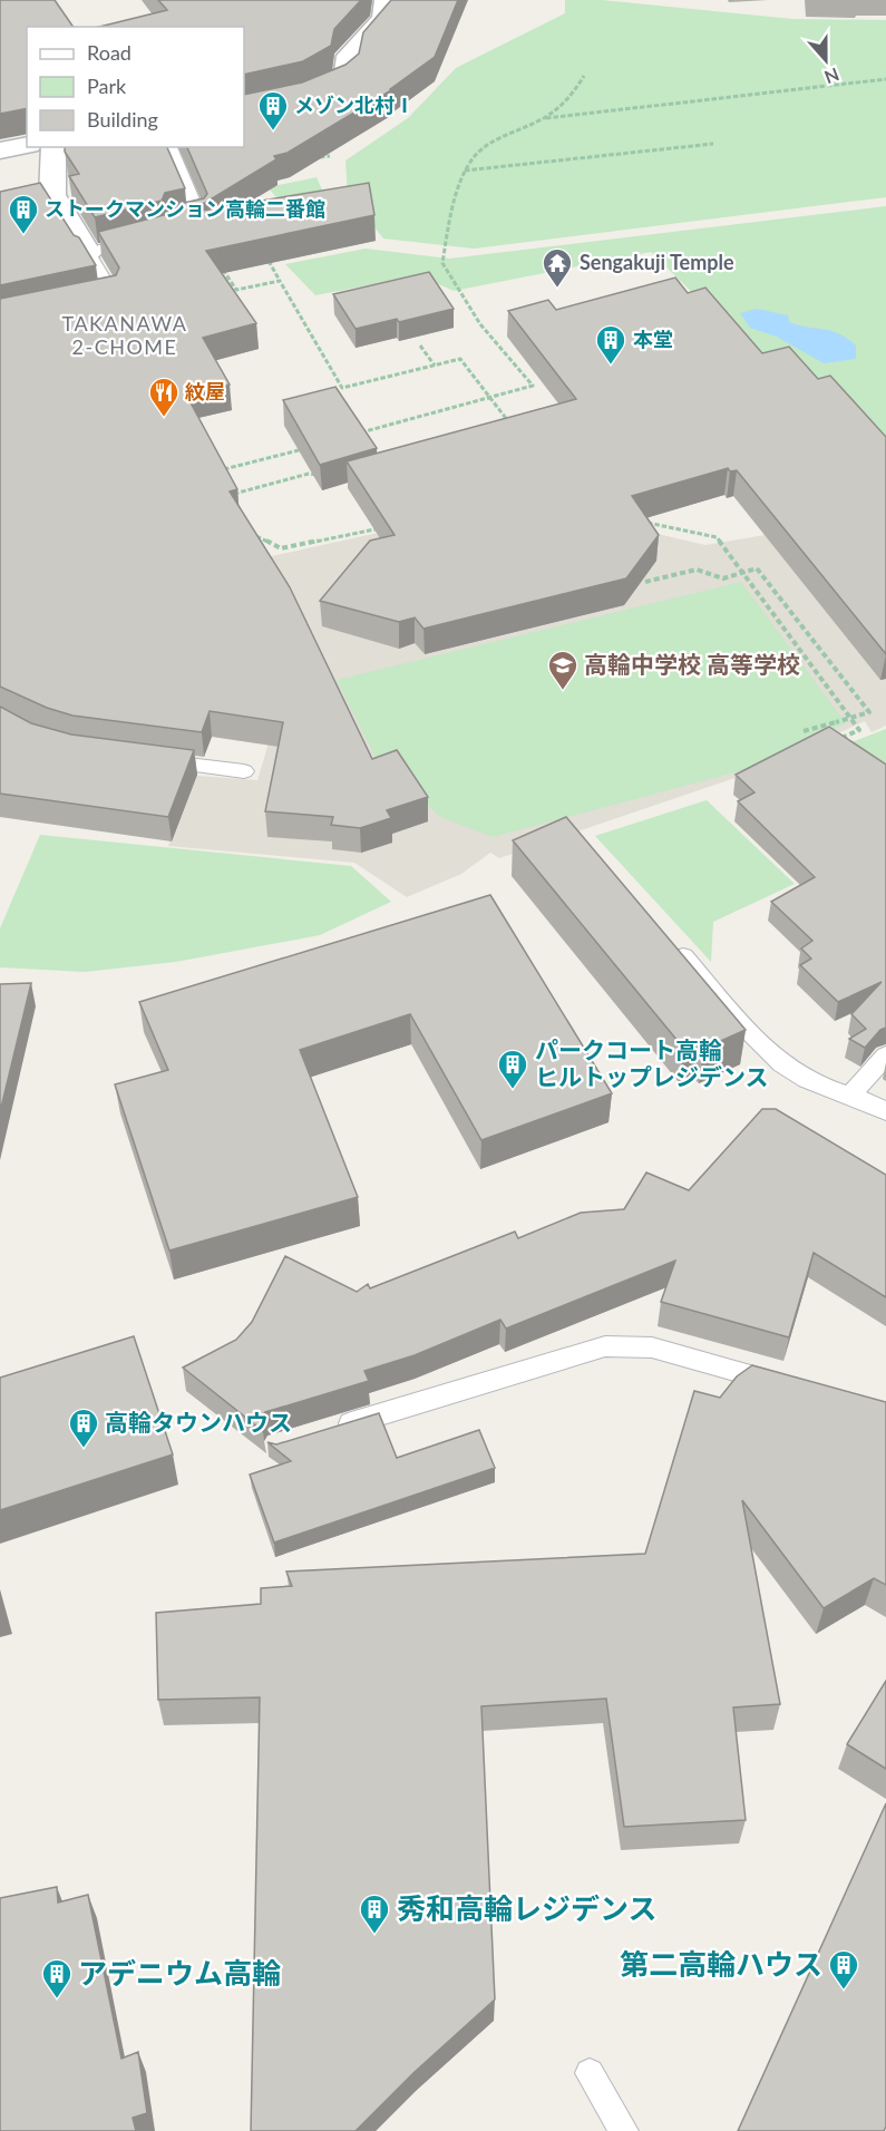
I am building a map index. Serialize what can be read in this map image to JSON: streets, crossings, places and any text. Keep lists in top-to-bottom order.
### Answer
{
  "districts": ["TAKANAWA 2-CHOME"],
  "places": {
    "building": [
      "メゾン北村Ⅰ",
      "ストークマンション高輪二番館",
      "本堂",
      "パークコート高輪 ヒルトップレジデンス",
      "高輪タウンハウス",
      "秀和高輪レジデンス",
      "第二高輪ハウス",
      "アデニウム高輪"
    ],
    "temple": ["Sengakuji Temple"],
    "restaurant": ["紋屋"],
    "school or university": ["高輪中学校 高等学校"]
  },
  "legend": ["Road", "Park", "Building"],
  "north": "bottom"
}
